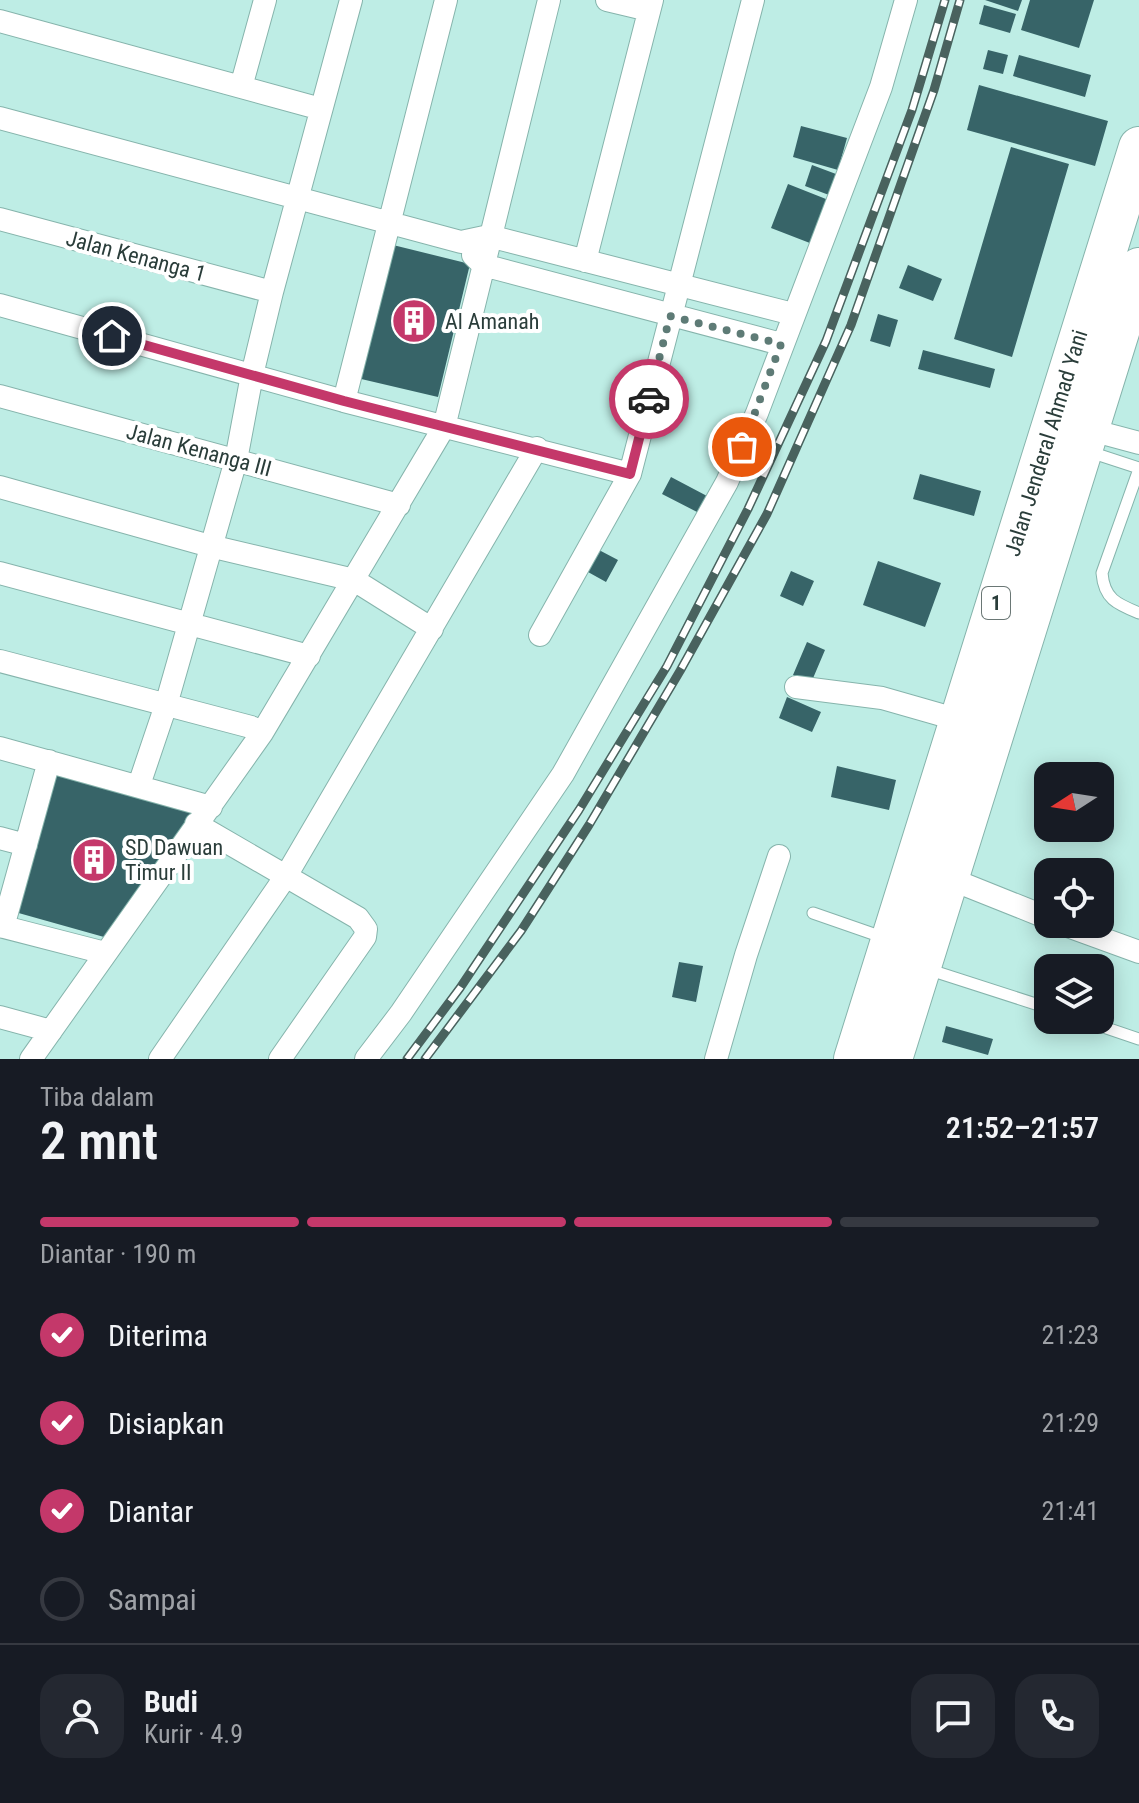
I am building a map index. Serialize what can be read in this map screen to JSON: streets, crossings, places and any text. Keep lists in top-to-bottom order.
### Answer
{
  "streets": {
    "highway": ["Jalan Jenderal Ahmad Yani", "1"],
    "street": ["Jalan Kenanga 1", "Jalan Kenanga III"]
  },
  "places": {
    "building": ["Al Amanah", "SD Dawuan Timur II"]
  },
  "north": "left",
  "page": {
    "heading": ["2 mnt", "Tiba dalam", "21:52–21:57"],
    "panel": ["Budi", "Kurir · 4.9"],
    "bar": "Diantar · 190 m",
    "list": [
      ["Diterima", "21:23"],
      ["Disiapkan", "21:29"],
      ["Diantar", "21:41"],
      "Sampai"
    ]
  }
}
